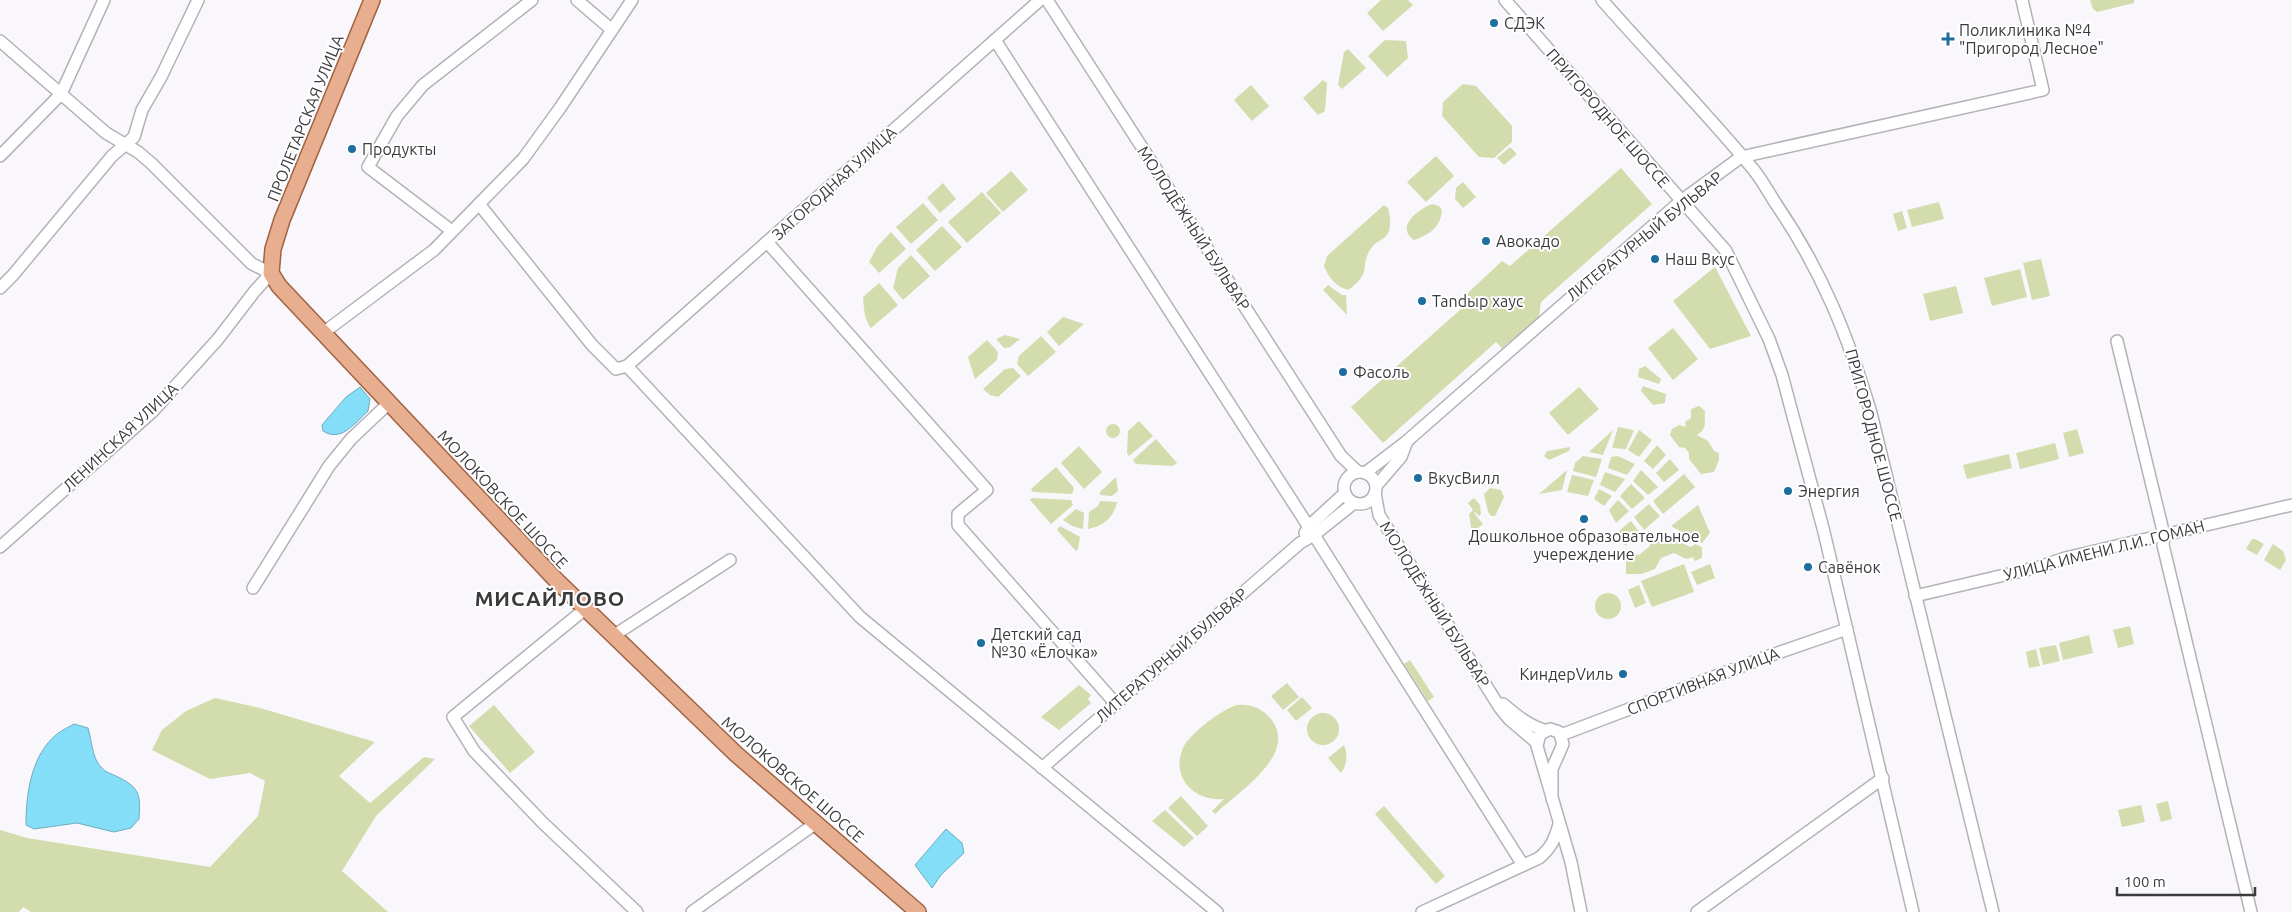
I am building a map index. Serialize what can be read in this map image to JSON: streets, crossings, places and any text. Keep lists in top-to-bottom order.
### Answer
{
  "streets": {
    "main road": ["ПРОЛЕТАРСКАЯ УЛИЦА", "МОЛОКОВСКОЕ ШОССЕ"],
    "street": [
      "ПРИГОРОДНОЕ ШОССЕ",
      "ЗАГОРОДНАЯ УЛИЦА",
      "МОЛОДЁЖНЫЙ БУЛЬВАР",
      "ЛИТЕРАТУРНЫЙ БУЛЬВАР",
      "ЛЕНИНСКАЯ УЛИЦА",
      "УЛИЦА ИМЕНИ Л.И. ГОМАН",
      "СПОРТИВНАЯ УЛИЦА"
    ]
  },
  "crossings": [
    ["ПРОЛЕТАРСКАЯ УЛИЦА", "ЛЕНИНСКАЯ УЛИЦА"],
    ["ПРОЛЕТАРСКАЯ УЛИЦА", "МОЛОКОВСКОЕ ШОССЕ"],
    ["ПРИГОРОДНОЕ ШОССЕ", "ЛИТЕРАТУРНЫЙ БУЛЬВАР"],
    ["ПРИГОРОДНОЕ ШОССЕ", "УЛИЦА ИМЕНИ Л.И. ГОМАН"],
    ["ПРИГОРОДНОЕ ШОССЕ", "СПОРТИВНАЯ УЛИЦА"],
    ["МОЛОДЁЖНЫЙ БУЛЬВАР", "ЛИТЕРАТУРНЫЙ БУЛЬВАР"],
    ["МОЛОДЁЖНЫЙ БУЛЬВАР", "СПОРТИВНАЯ УЛИЦА"],
    ["ЛЕНИНСКАЯ УЛИЦА", "МОЛОКОВСКОЕ ШОССЕ"]
  ],
  "districts": ["МИСАЙЛОВО"],
  "places": {
    "other": [
      "СДЭК",
      "Продукты",
      "Авокадо",
      "Наш Вкус",
      "Tandыр хаус",
      "Фасоль",
      "ВкусВилл",
      "Энергия",
      "Дошкольное образовательное учереждение",
      "Савёнок",
      "Детский сад №30 «Ёлочка»",
      "КиндерVиль"
    ],
    "health": ["Поликлиника №4 \"Пригород Лесное\""]
  },
  "scale_bar": "100 m"
}
